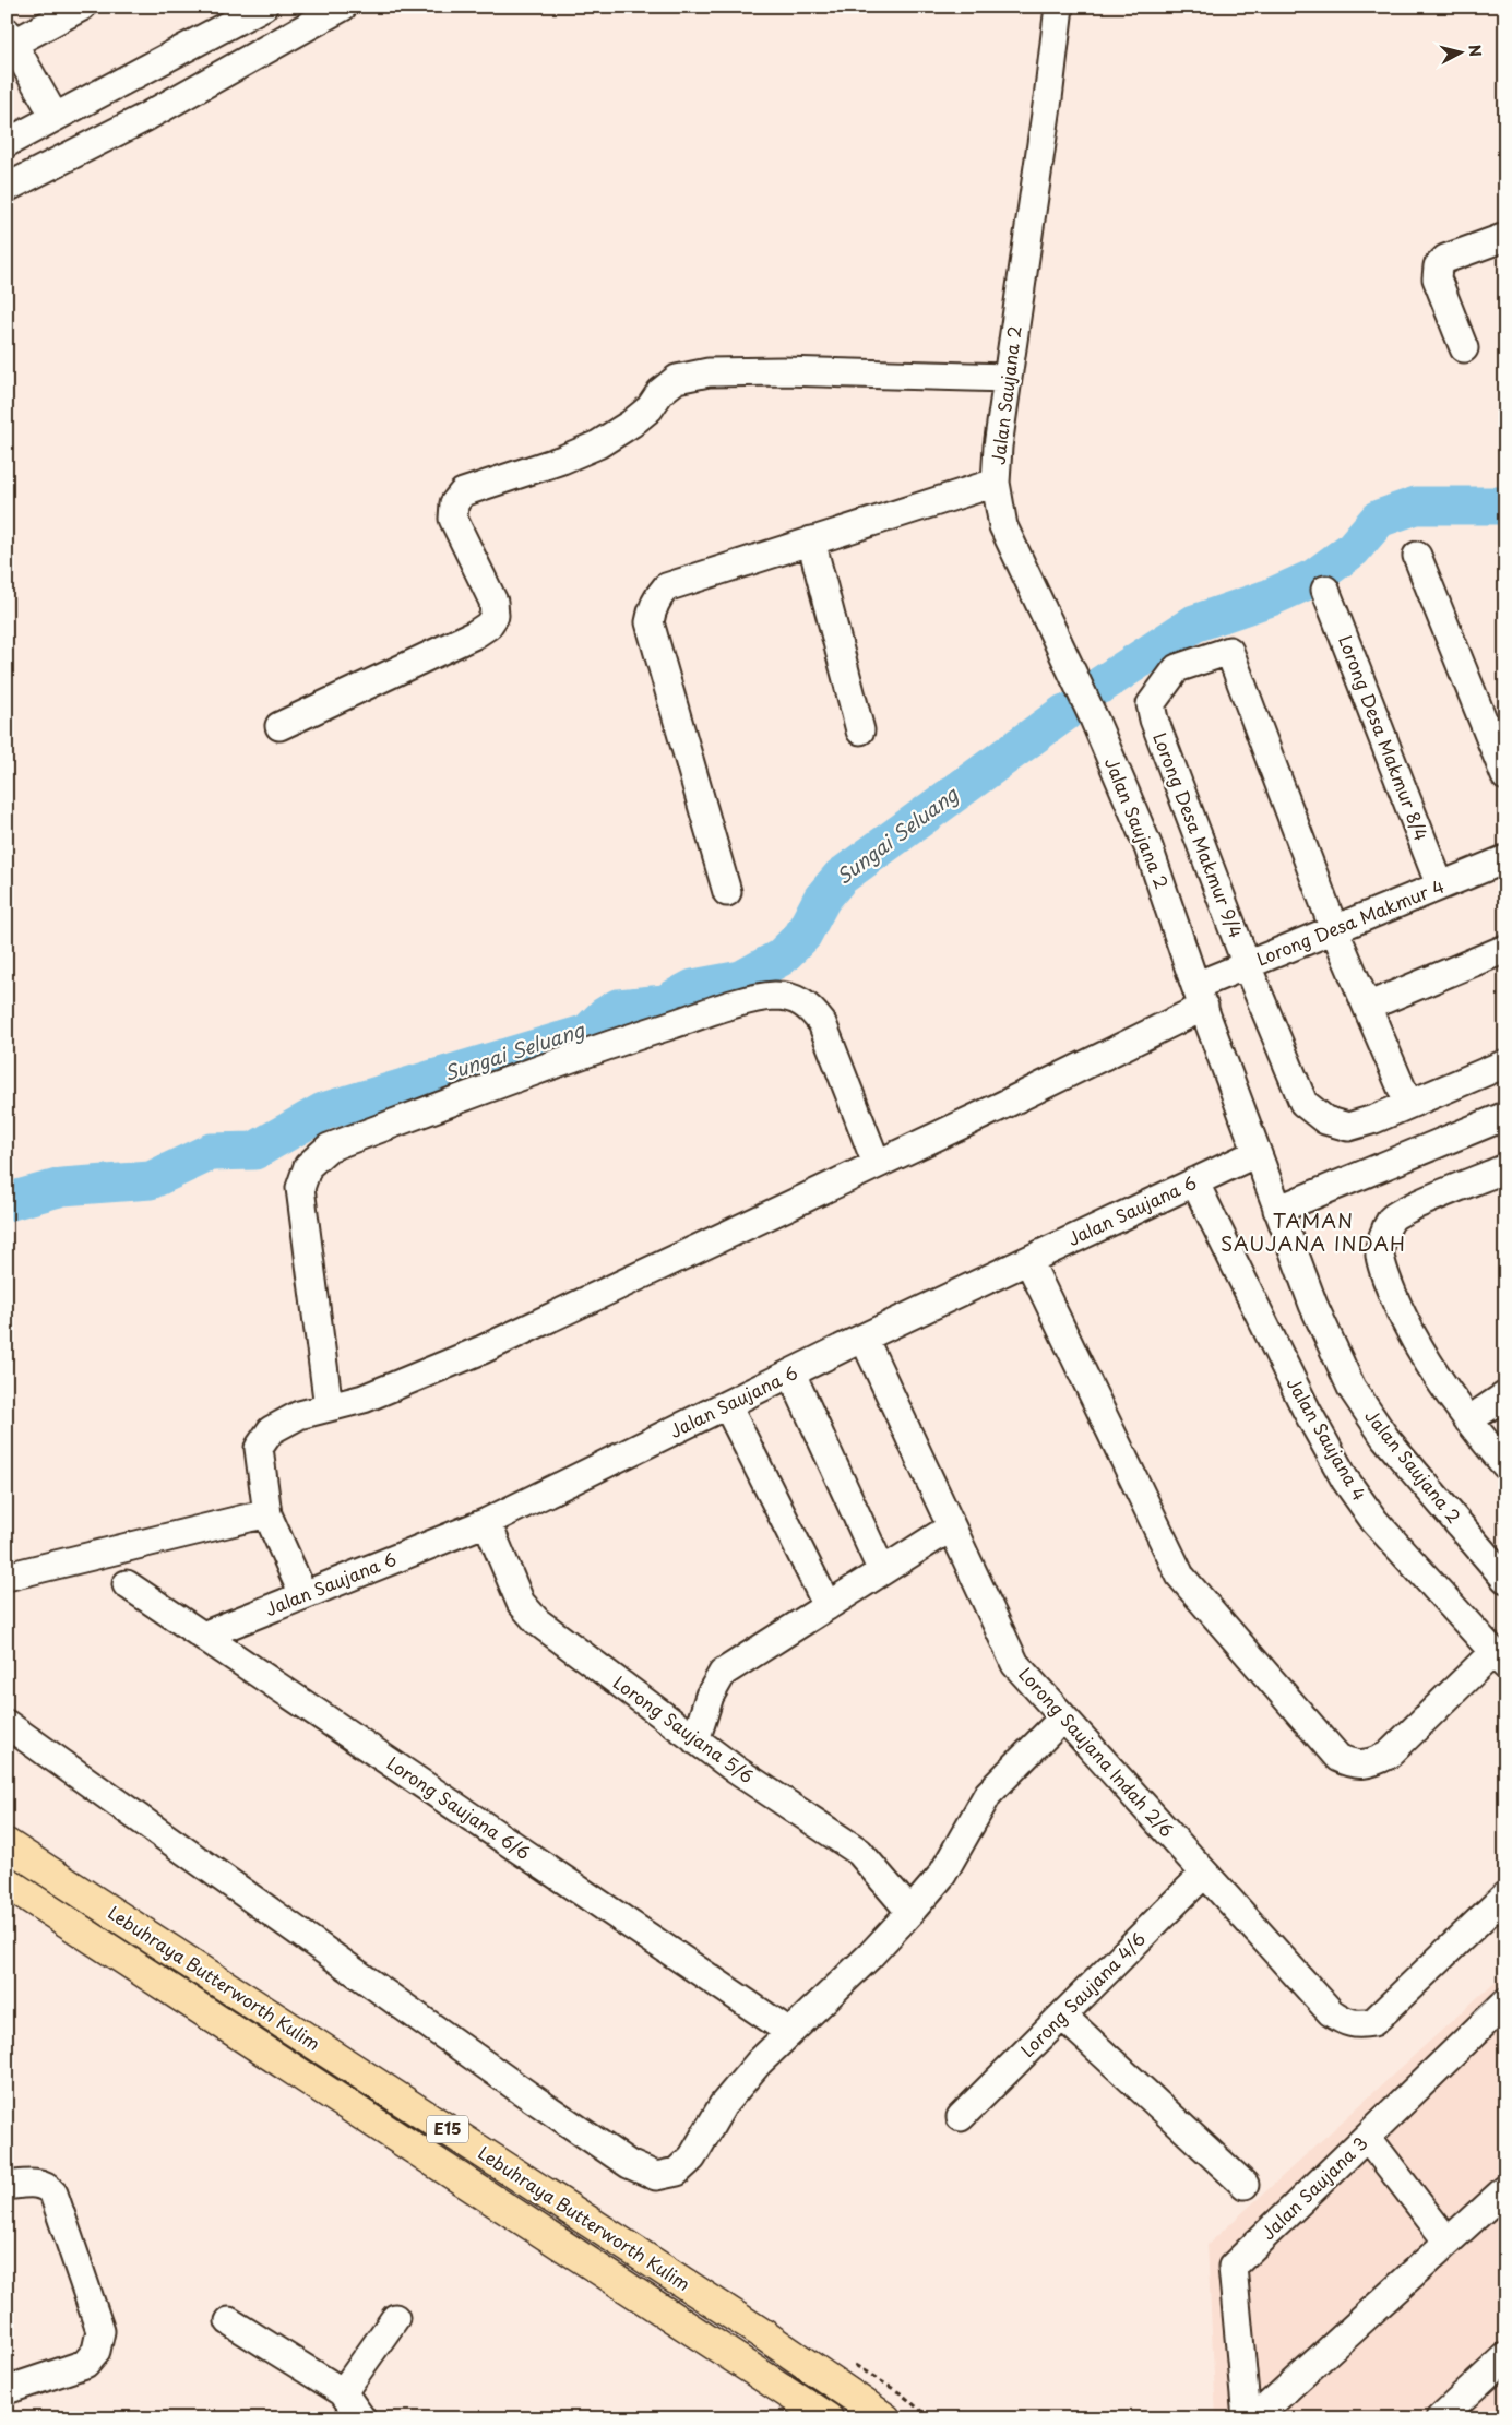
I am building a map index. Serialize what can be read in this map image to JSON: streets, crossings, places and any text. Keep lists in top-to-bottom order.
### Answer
{
  "streets": {
    "highway": ["Lebuhraya Butterworth Kulim", "E15"],
    "street": [
      "Jalan Saujana 2",
      "Lorong Desa Makmur 8/4",
      "Lorong Desa Makmur 9/4",
      "Lorong Desa Makmur 4",
      "Jalan Saujana 6",
      "Jalan Saujana 4",
      "Lorong Saujana 5/6",
      "Lorong Saujana Indah 2/6",
      "Lorong Saujana 6/6",
      "Lorong Saujana 4/6",
      "Jalan Saujana 3"
    ]
  },
  "crossings": [
    ["Jalan Saujana 2", "Lorong Desa Makmur 4"],
    ["Jalan Saujana 2", "Jalan Saujana 6"],
    ["Lorong Desa Makmur 8/4", "Lorong Desa Makmur 4"],
    ["Lorong Desa Makmur 9/4", "Lorong Desa Makmur 4"],
    ["Lorong Desa Makmur 4", "Jalan Saujana 6"],
    ["Jalan Saujana 6", "Jalan Saujana 4"],
    ["Jalan Saujana 6", "Lorong Saujana 5/6"],
    ["Jalan Saujana 6", "Lorong Saujana Indah 2/6"],
    ["Jalan Saujana 6", "Lorong Saujana 6/6"],
    ["Lorong Saujana Indah 2/6", "Lorong Saujana 4/6"]
  ],
  "districts": ["TAMAN SAUJANA INDAH"],
  "water": ["Sungai Seluang"],
  "north": "right"
}
